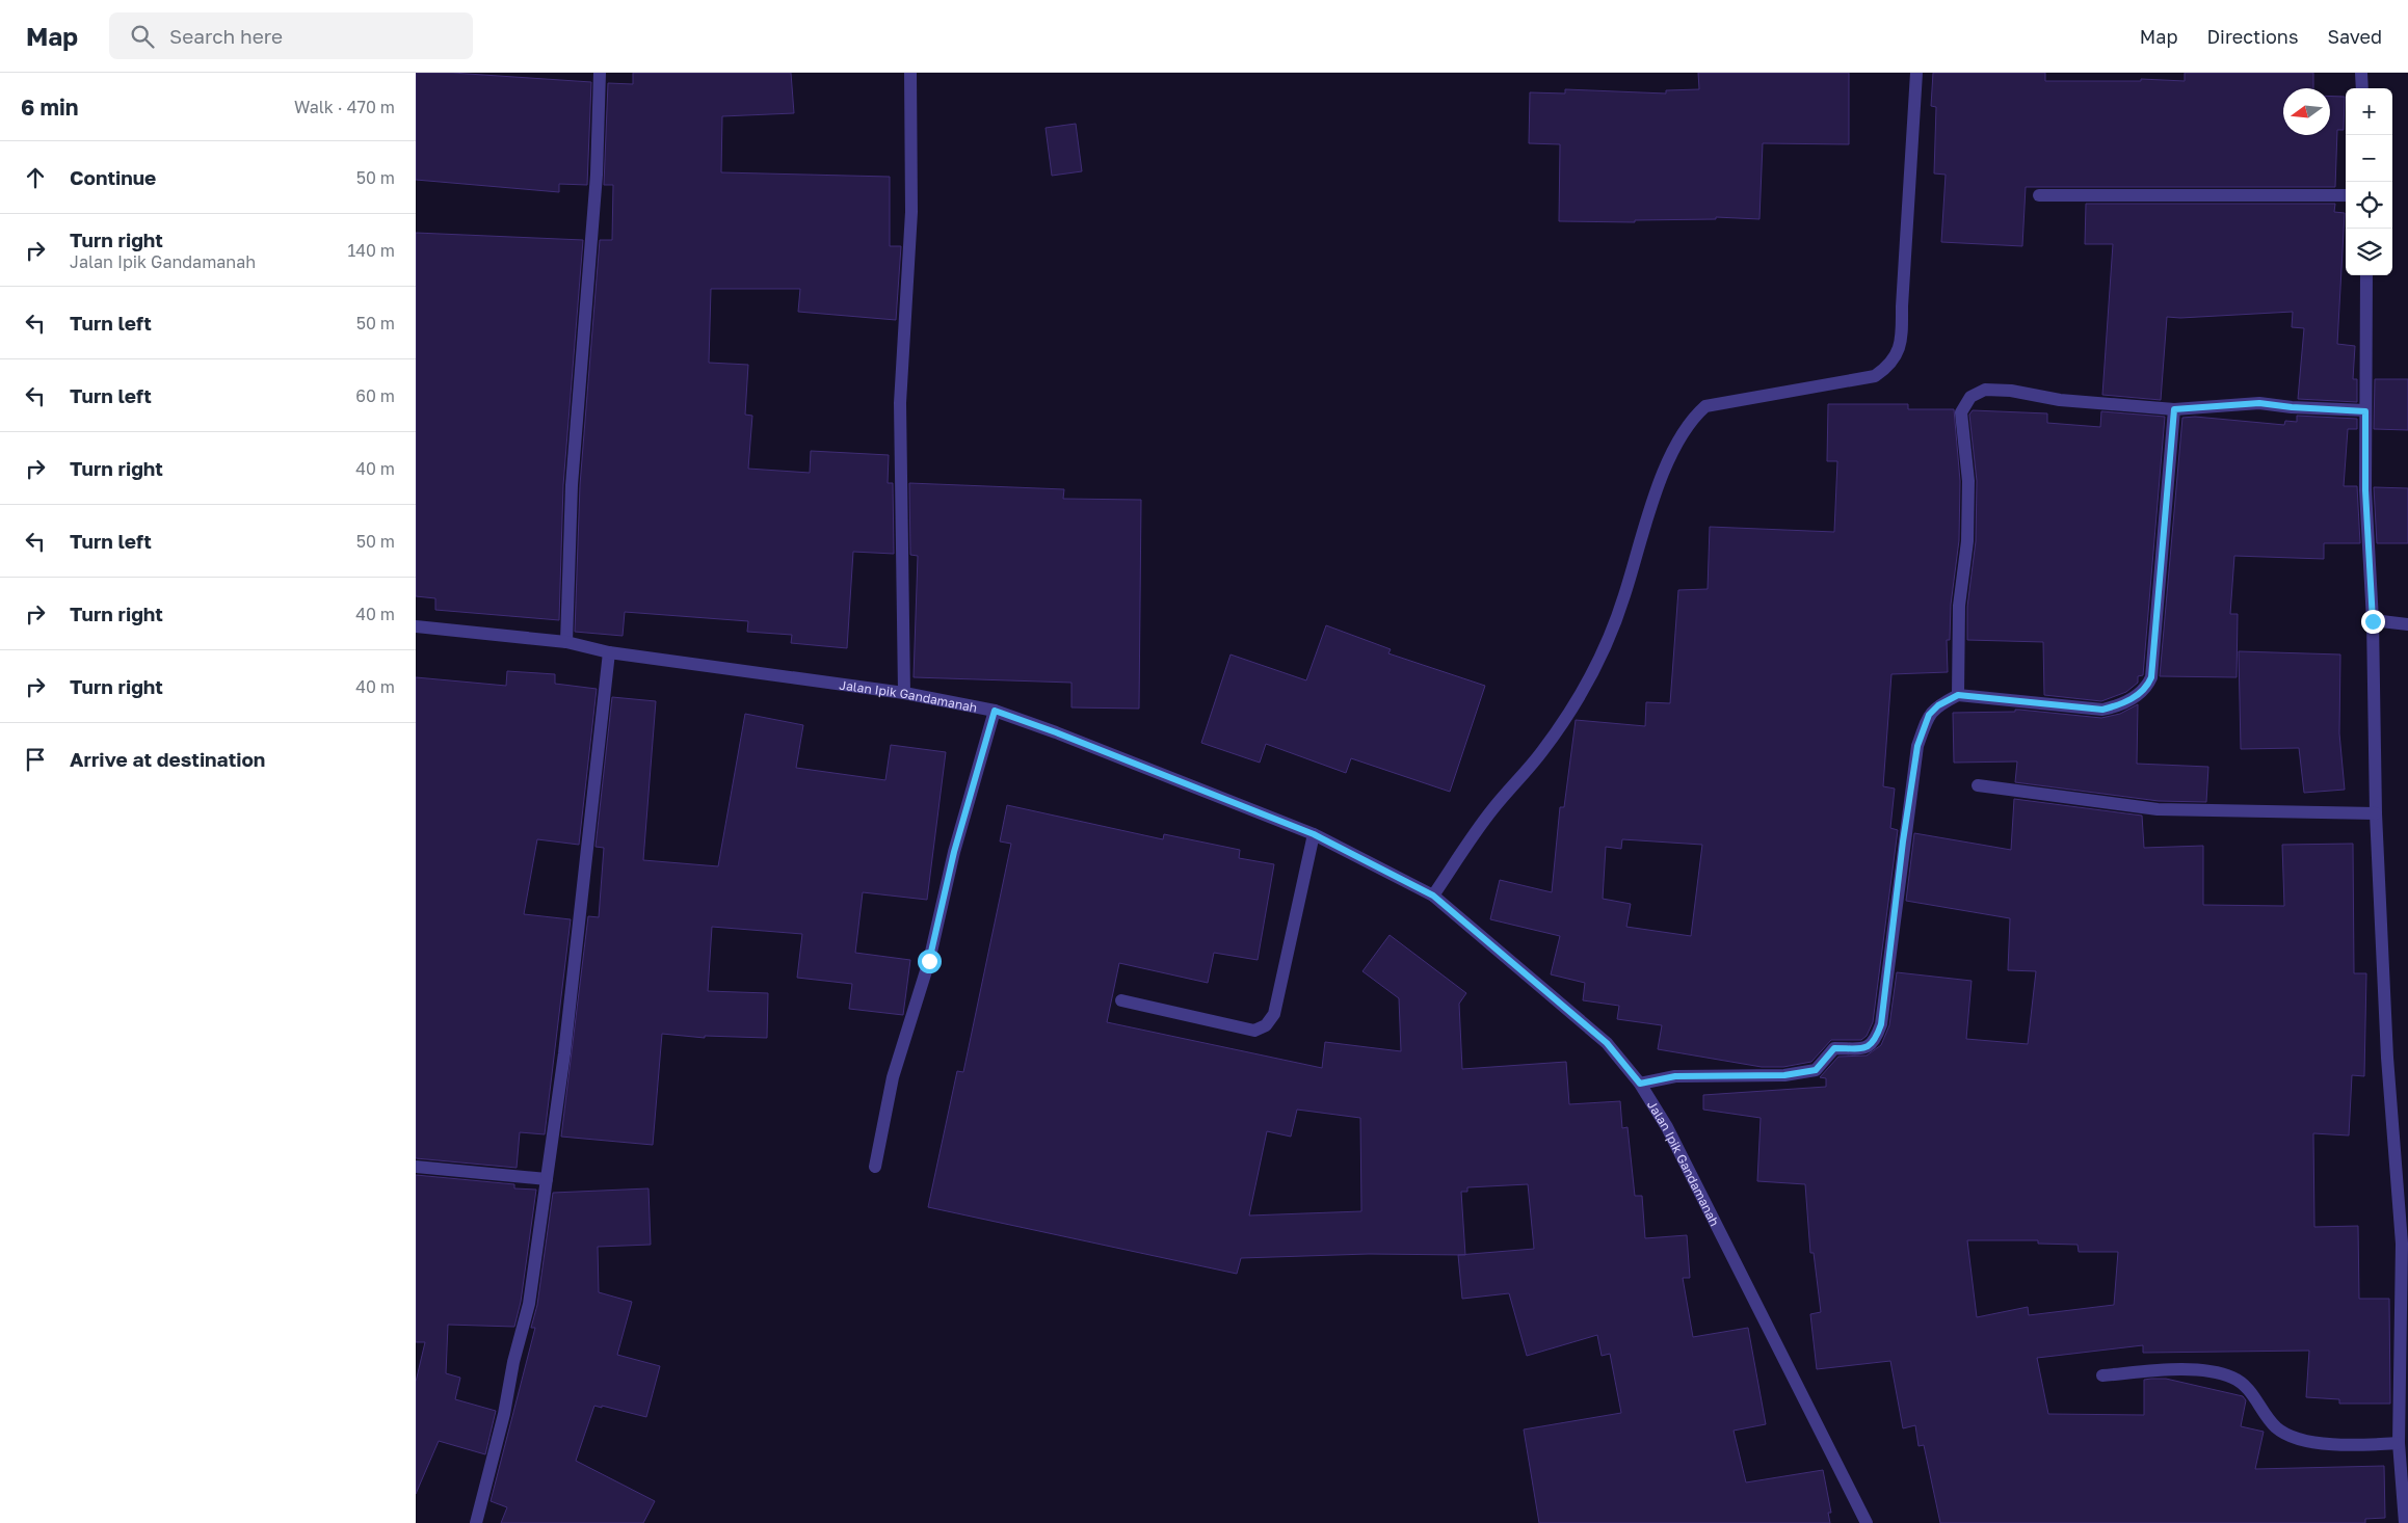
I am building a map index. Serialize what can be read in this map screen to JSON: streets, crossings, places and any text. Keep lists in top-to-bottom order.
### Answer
{
  "streets": {
    "street": ["Jalan Ipik Gandamanah"]
  },
  "north": "left",
  "page": {
    "header": "Map",
    "search": "Search here",
    "nav": ["Map", "Directions", "Saved"],
    "heading": ["6 min", "Walk · 470 m"],
    "map_buttons": ["+", "−"],
    "list": [
      ["Continue", "50 m"],
      ["Turn right", "Jalan Ipik Gandamanah", "140 m"],
      ["Turn left", "50 m"],
      ["Turn left", "60 m"],
      ["Turn right", "40 m"],
      ["Turn left", "50 m"],
      ["Turn right", "40 m"],
      ["Turn right", "40 m"],
      "Arrive at destination"
    ]
  }
}
